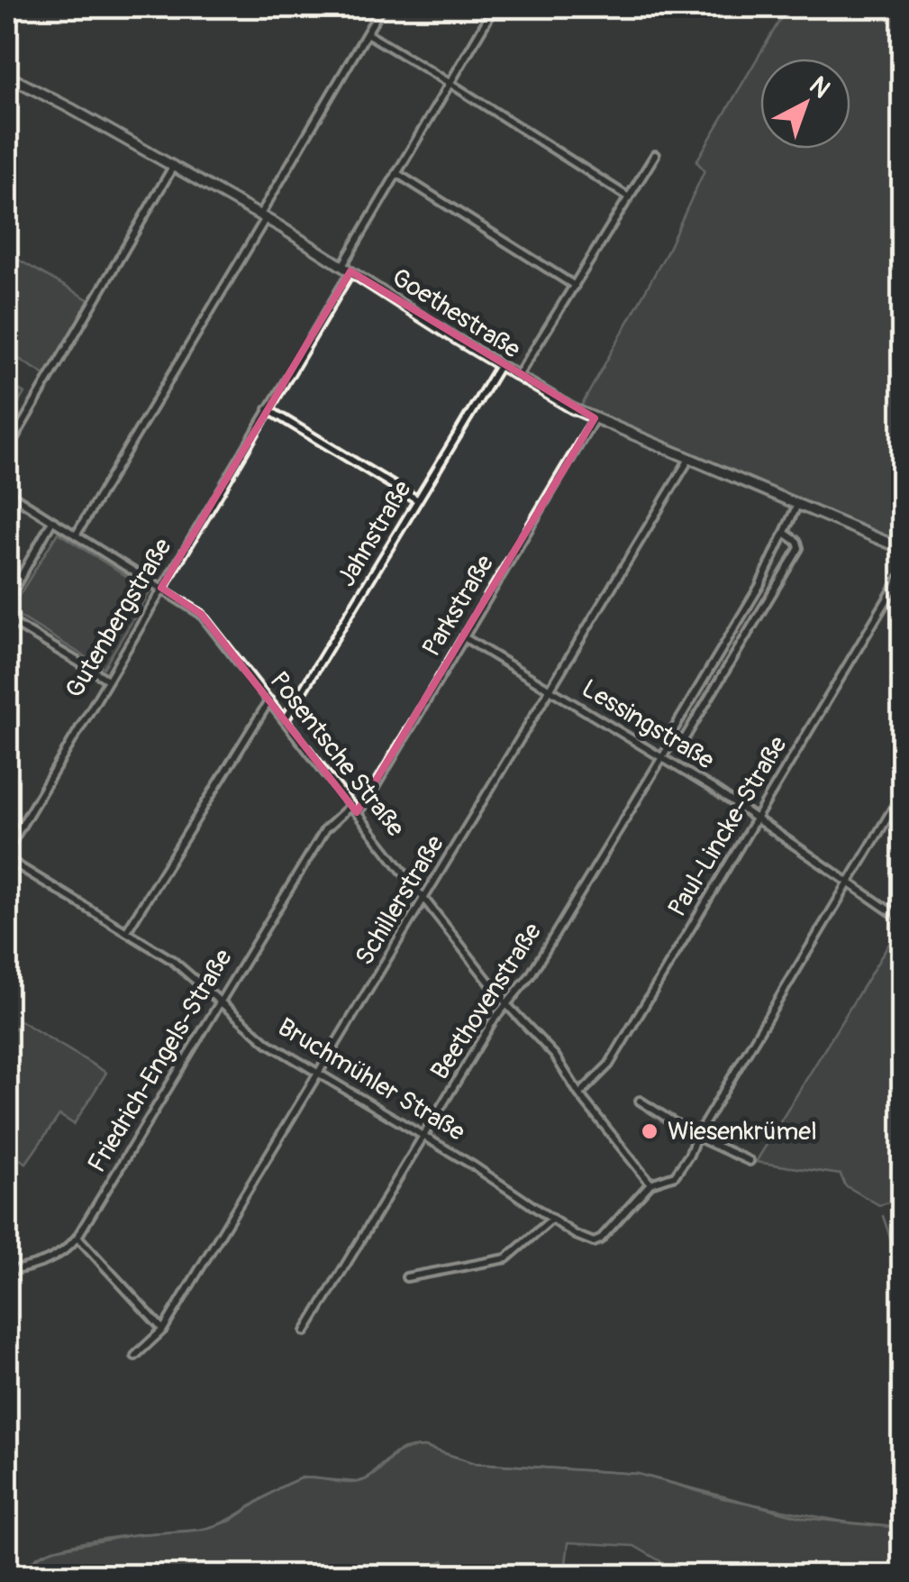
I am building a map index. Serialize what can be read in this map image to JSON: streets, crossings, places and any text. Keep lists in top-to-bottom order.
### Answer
{
  "streets": {
    "street": [
      "Goethestraße",
      "Jahnstraße",
      "Parkstraße",
      "Gutenbergstraße",
      "Lessingstraße",
      "Posentsche Straße",
      "Paul-Lincke-Straße",
      "Schillerstraße",
      "Beethovenstraße",
      "Friedrich-Engels-Straße",
      "Bruchmühler Straße"
    ]
  },
  "crossings": [
    ["Goethestraße", "Jahnstraße"],
    ["Goethestraße", "Parkstraße"],
    ["Goethestraße", "Gutenbergstraße"],
    ["Goethestraße", "Schillerstraße"],
    ["Goethestraße", "Beethovenstraße"],
    ["Jahnstraße", "Posentsche Straße"],
    ["Parkstraße", "Lessingstraße"],
    ["Parkstraße", "Posentsche Straße"],
    ["Gutenbergstraße", "Posentsche Straße"],
    ["Lessingstraße", "Paul-Lincke-Straße"],
    ["Lessingstraße", "Schillerstraße"],
    ["Lessingstraße", "Beethovenstraße"],
    ["Lessingstraße", "Bruchmühler Straße"],
    ["Posentsche Straße", "Paul-Lincke-Straße"],
    ["Posentsche Straße", "Schillerstraße"],
    ["Posentsche Straße", "Beethovenstraße"],
    ["Posentsche Straße", "Friedrich-Engels-Straße"],
    ["Posentsche Straße", "Bruchmühler Straße"],
    ["Schillerstraße", "Bruchmühler Straße"],
    ["Beethovenstraße", "Bruchmühler Straße"],
    ["Friedrich-Engels-Straße", "Bruchmühler Straße"]
  ],
  "places": ["Wiesenkrümel"],
  "north": "top right"
}
